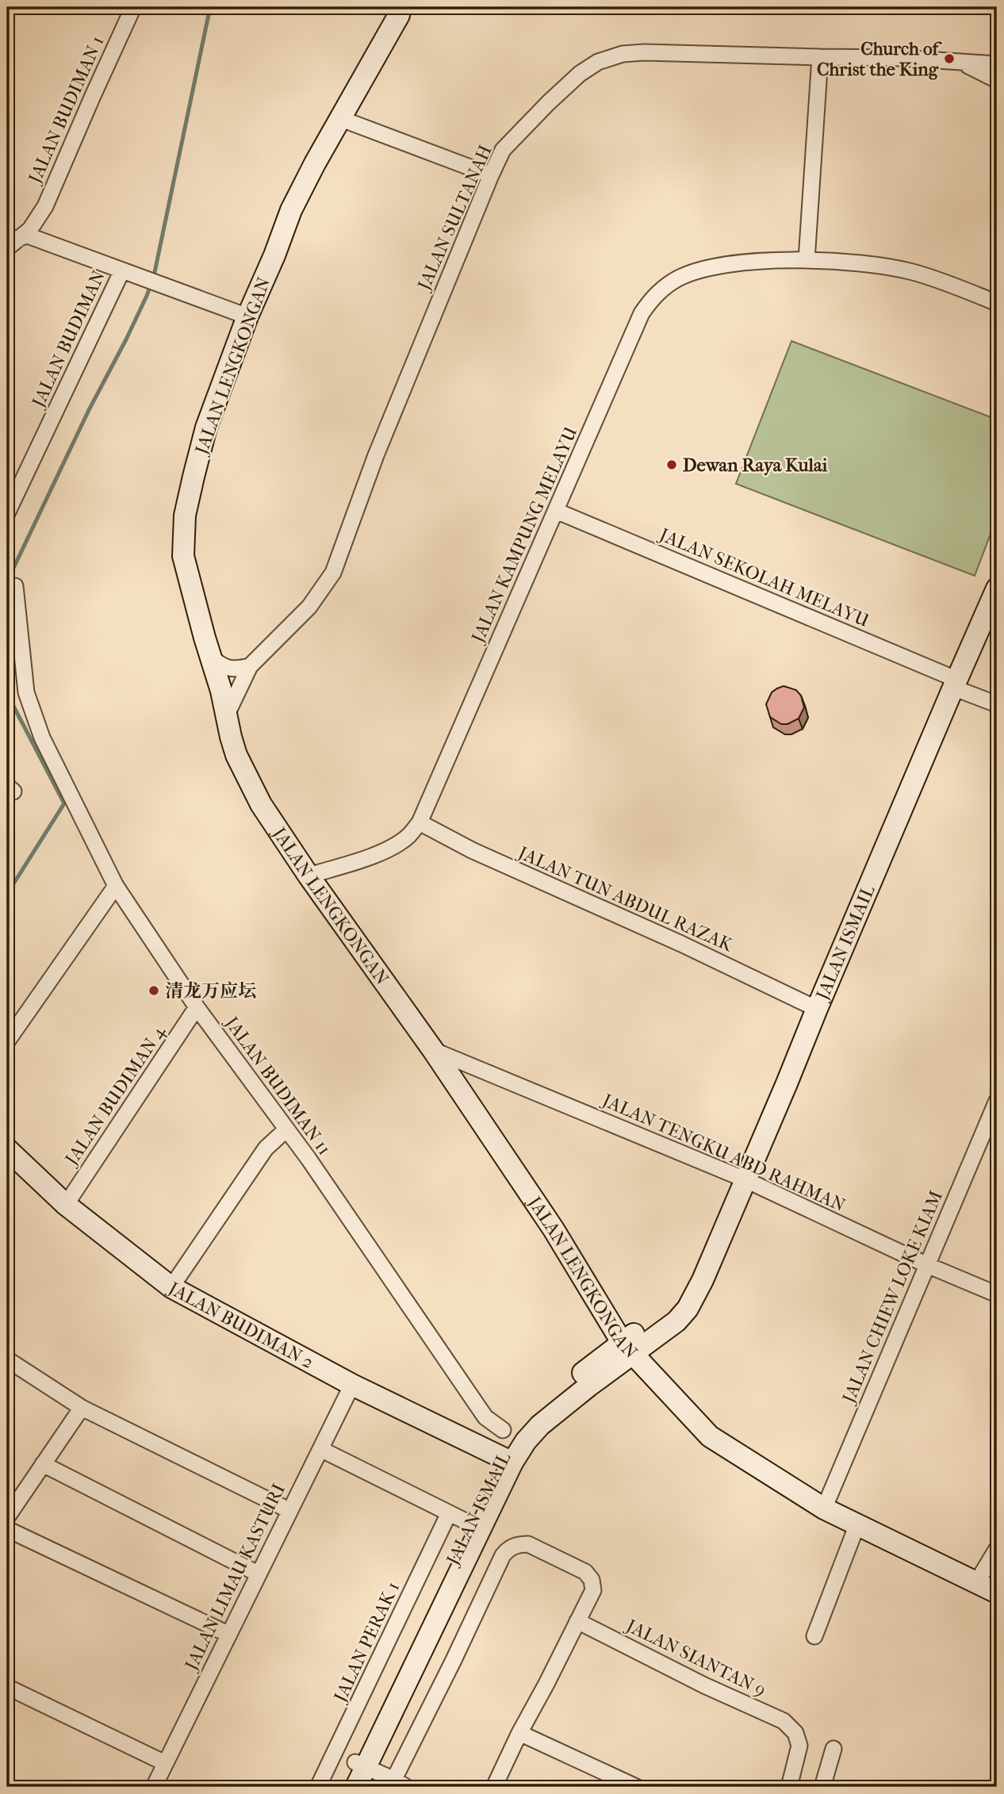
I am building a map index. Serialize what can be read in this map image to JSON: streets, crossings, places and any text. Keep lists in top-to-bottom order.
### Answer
{
  "streets": {
    "street": [
      "JALAN BUDIMAN 1",
      "JALAN SULTANAH",
      "JALAN BUDIMAN",
      "JALAN LENGKONGAN",
      "JALAN KAMPUNG MELAYU",
      "JALAN SEKOLAH MELAYU",
      "JALAN TUN ABDUL RAZAK",
      "JALAN ISMAIL",
      "JALAN BUDIMAN 11",
      "JALAN BUDIMAN 4",
      "JALAN TENGKU ABD RAHMAN",
      "JALAN CHIEW LOKE KIAM",
      "JALAN BUDIMAN 2",
      "JALAN LIMAU KASTURI",
      "JALAN PERAK 1",
      "JALAN SIANTAN 9"
    ]
  },
  "crossings": [
    ["JALAN SULTANAH", "JALAN LENGKONGAN"],
    ["JALAN LENGKONGAN", "JALAN KAMPUNG MELAYU"],
    ["JALAN LENGKONGAN", "JALAN ISMAIL"],
    ["JALAN LENGKONGAN", "JALAN TENGKU ABD RAHMAN"],
    ["JALAN LENGKONGAN", "JALAN CHIEW LOKE KIAM"],
    ["JALAN KAMPUNG MELAYU", "JALAN SEKOLAH MELAYU"],
    ["JALAN KAMPUNG MELAYU", "JALAN TUN ABDUL RAZAK"],
    ["JALAN SEKOLAH MELAYU", "JALAN ISMAIL"],
    ["JALAN TUN ABDUL RAZAK", "JALAN ISMAIL"],
    ["JALAN ISMAIL", "JALAN TENGKU ABD RAHMAN"],
    ["JALAN ISMAIL", "JALAN BUDIMAN 2"],
    ["JALAN BUDIMAN 11", "JALAN BUDIMAN 4"],
    ["JALAN BUDIMAN 4", "JALAN BUDIMAN 2"],
    ["JALAN TENGKU ABD RAHMAN", "JALAN CHIEW LOKE KIAM"],
    ["JALAN BUDIMAN 2", "JALAN LIMAU KASTURI"]
  ],
  "places": ["Church of Christ the King", "Dewan Raya Kulai", "清龙万应坛"]
}
